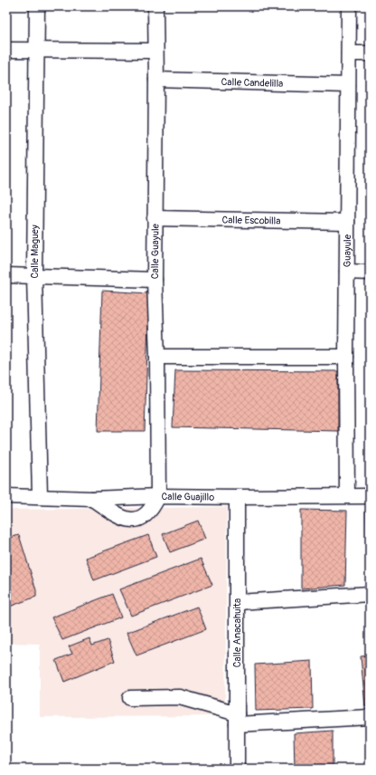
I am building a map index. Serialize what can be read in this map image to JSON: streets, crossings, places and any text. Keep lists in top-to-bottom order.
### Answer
{
  "streets": {
    "street": [
      "Calle Candelilla",
      "Calle Escobilla",
      "Guayule",
      "Calle Maguey",
      "Calle Guayule",
      "Calle Guajillo",
      "Calle Anacahuita"
    ]
  },
  "crossings": [
    ["Calle Candelilla", "Guayule"],
    ["Calle Candelilla", "Calle Guayule"],
    ["Calle Escobilla", "Guayule"],
    ["Calle Escobilla", "Calle Guayule"],
    ["Guayule", "Calle Guajillo"],
    ["Calle Maguey", "Calle Guajillo"],
    ["Calle Guayule", "Calle Guajillo"],
    ["Calle Guajillo", "Calle Anacahuita"]
  ]
}
